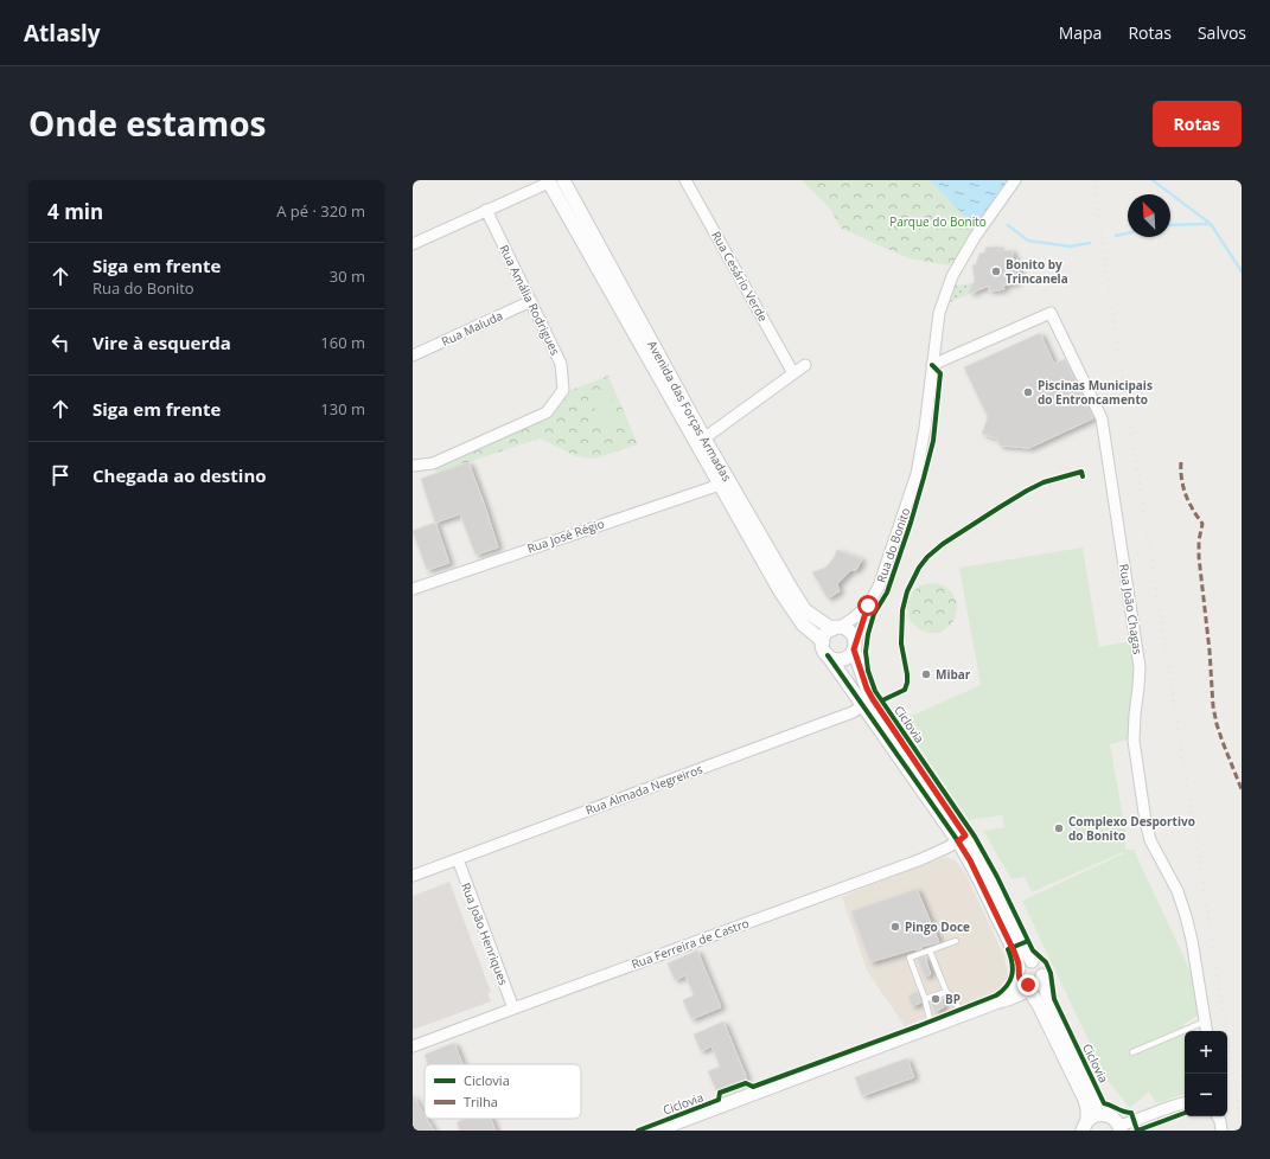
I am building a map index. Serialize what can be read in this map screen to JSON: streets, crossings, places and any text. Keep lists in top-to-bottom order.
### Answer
{
  "streets": {
    "street": [
      "Rua Cesário Verde",
      "Rua Amália Rodrigues",
      "Rua Maluda",
      "Avenida das Forças Armadas",
      "Rua José Régio",
      "Rua do Bonito",
      "Rua João Chagas",
      "Rua Almada Negreiros",
      "Rua João Henriques",
      "Rua Ferreira de Castro"
    ],
    "cycle path": ["Ciclovia"]
  },
  "crossings": [
    ["Rua Amália Rodrigues", "Rua Maluda"],
    ["Avenida das Forças Armadas", "Rua José Régio"],
    ["Avenida das Forças Armadas", "Rua do Bonito"],
    ["Rua do Bonito", "Rua João Chagas"],
    ["Rua Almada Negreiros", "Rua João Henriques"],
    ["Rua João Henriques", "Rua Ferreira de Castro"]
  ],
  "parks": ["Parque do Bonito"],
  "places": [
    "Bonito by Trincanela",
    "Piscinas Municipais do Entroncamento",
    "Mibar",
    "Complexo Desportivo do Bonito",
    "Pingo Doce",
    "BP"
  ],
  "legend": ["Ciclovia", "Trilha"],
  "north": "top left",
  "page": {
    "header": "Atlasly",
    "nav": ["Mapa", "Rotas", "Salvos"],
    "title": "Onde estamos",
    "buttons": "Rotas",
    "heading": ["4 min", "A pé · 320 m"],
    "list": [
      ["Siga em frente", "Rua do Bonito", "30 m"],
      ["Vire à esquerda", "160 m"],
      ["Siga em frente", "130 m"],
      "Chegada ao destino"
    ],
    "map_buttons": ["+", "−"]
  }
}
